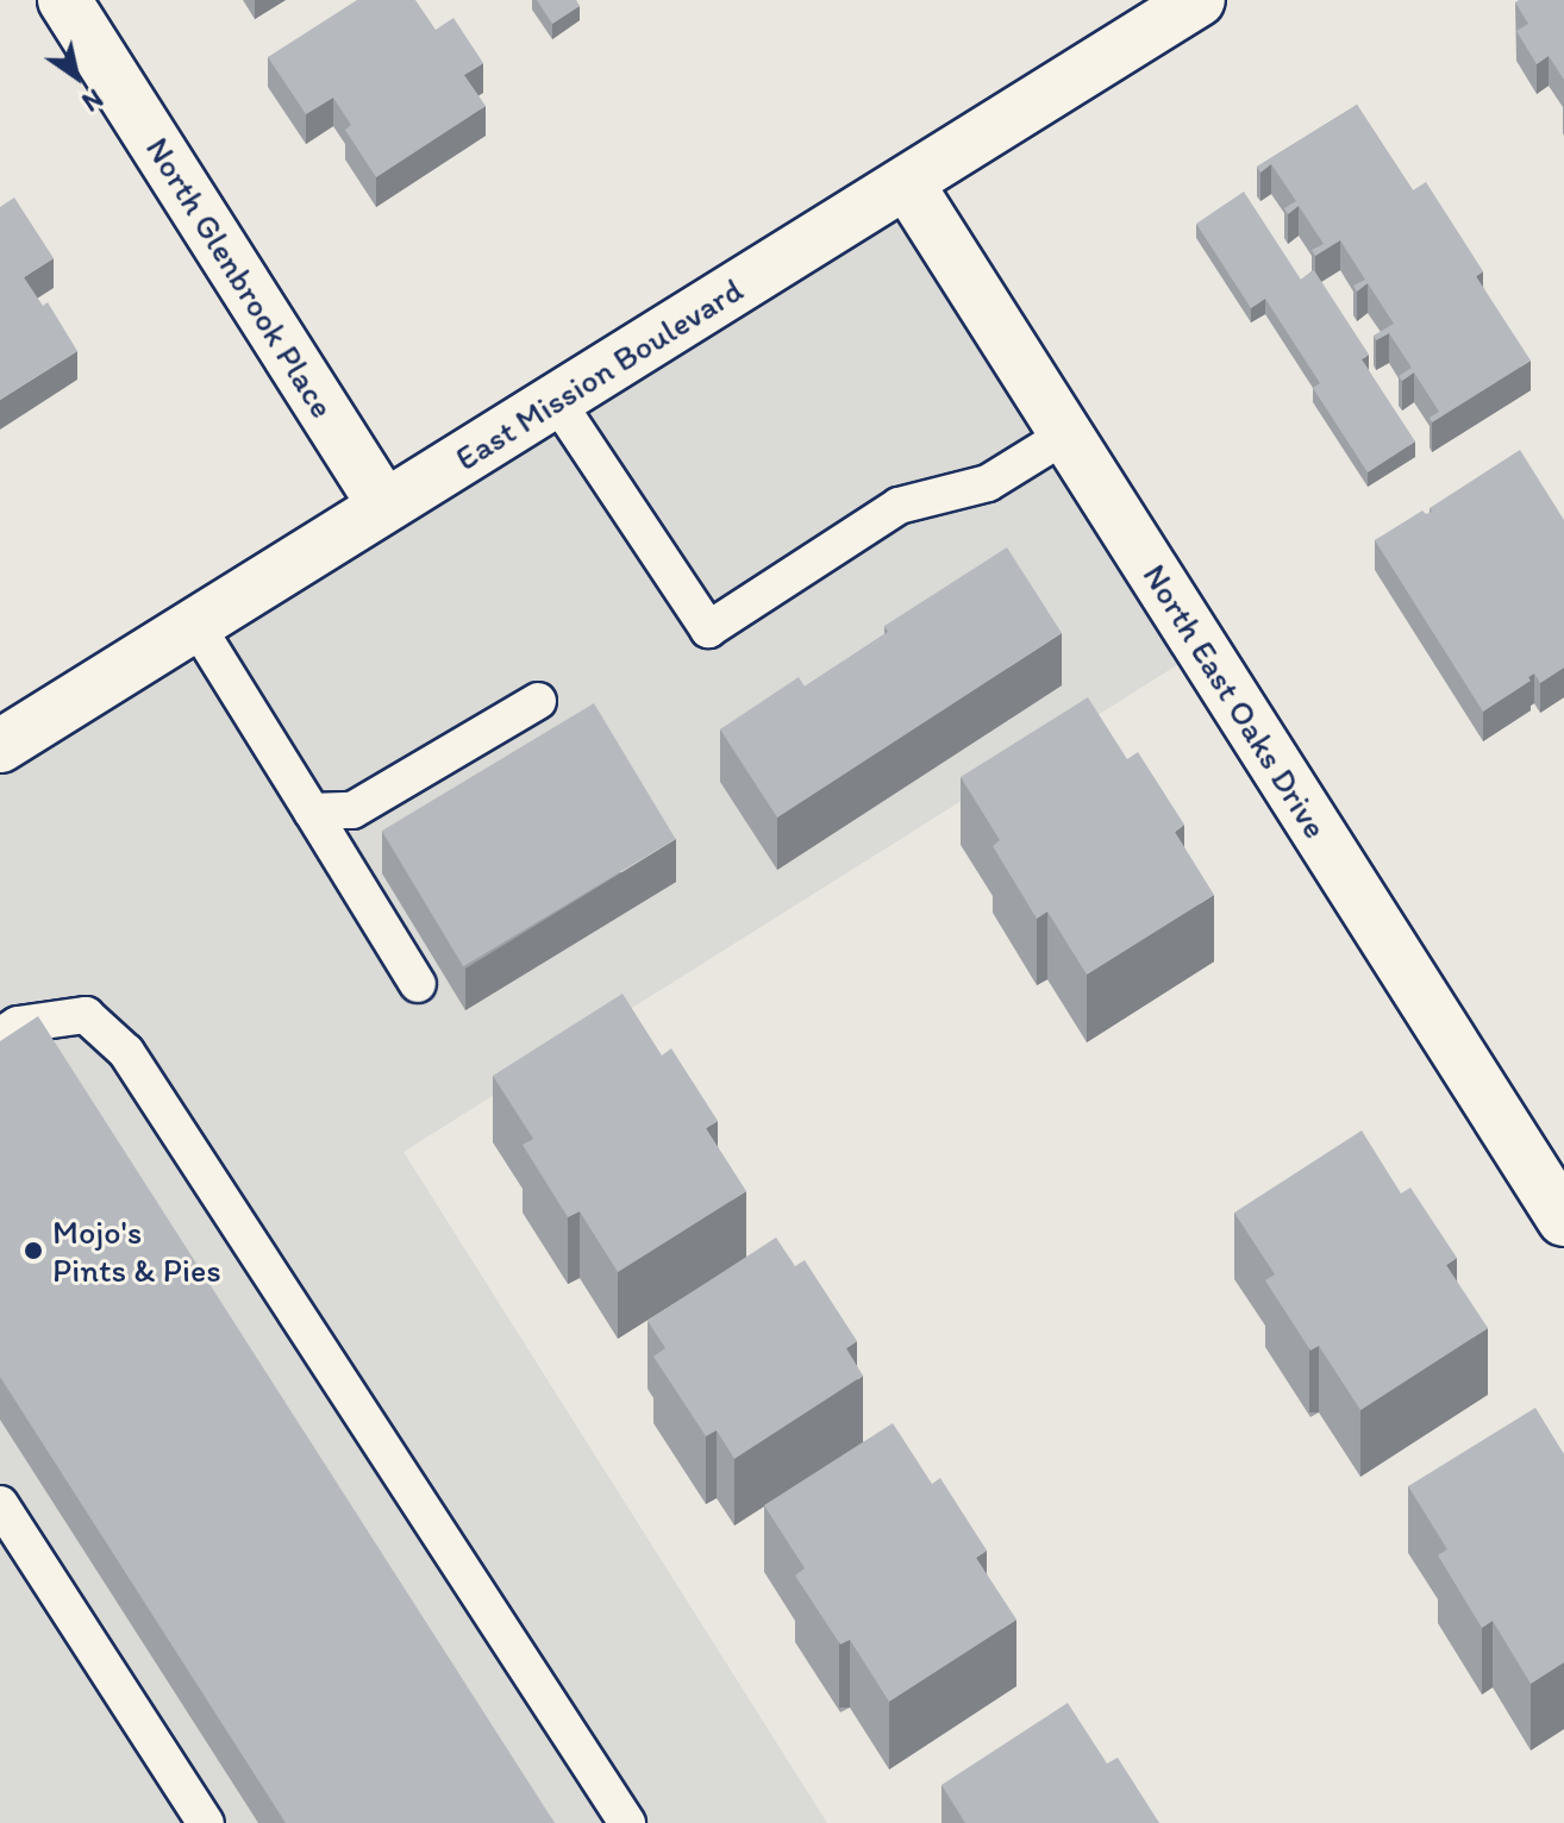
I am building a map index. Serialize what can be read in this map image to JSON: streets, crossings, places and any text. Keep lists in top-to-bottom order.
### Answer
{
  "streets": {
    "street": ["North Glenbrook Place", "East Mission Boulevard", "North East Oaks Drive"]
  },
  "crossings": [
    ["North Glenbrook Place", "East Mission Boulevard"],
    ["East Mission Boulevard", "North East Oaks Drive"]
  ],
  "places": ["Mojo's Pints & Pies"],
  "north": "bottom right"
}
